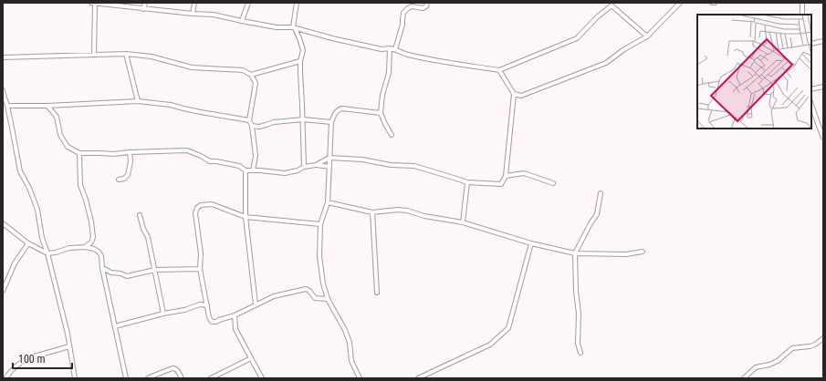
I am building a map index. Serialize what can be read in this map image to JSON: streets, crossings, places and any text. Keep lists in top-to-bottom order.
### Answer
{
  "scale_bar": "100 m"
}
